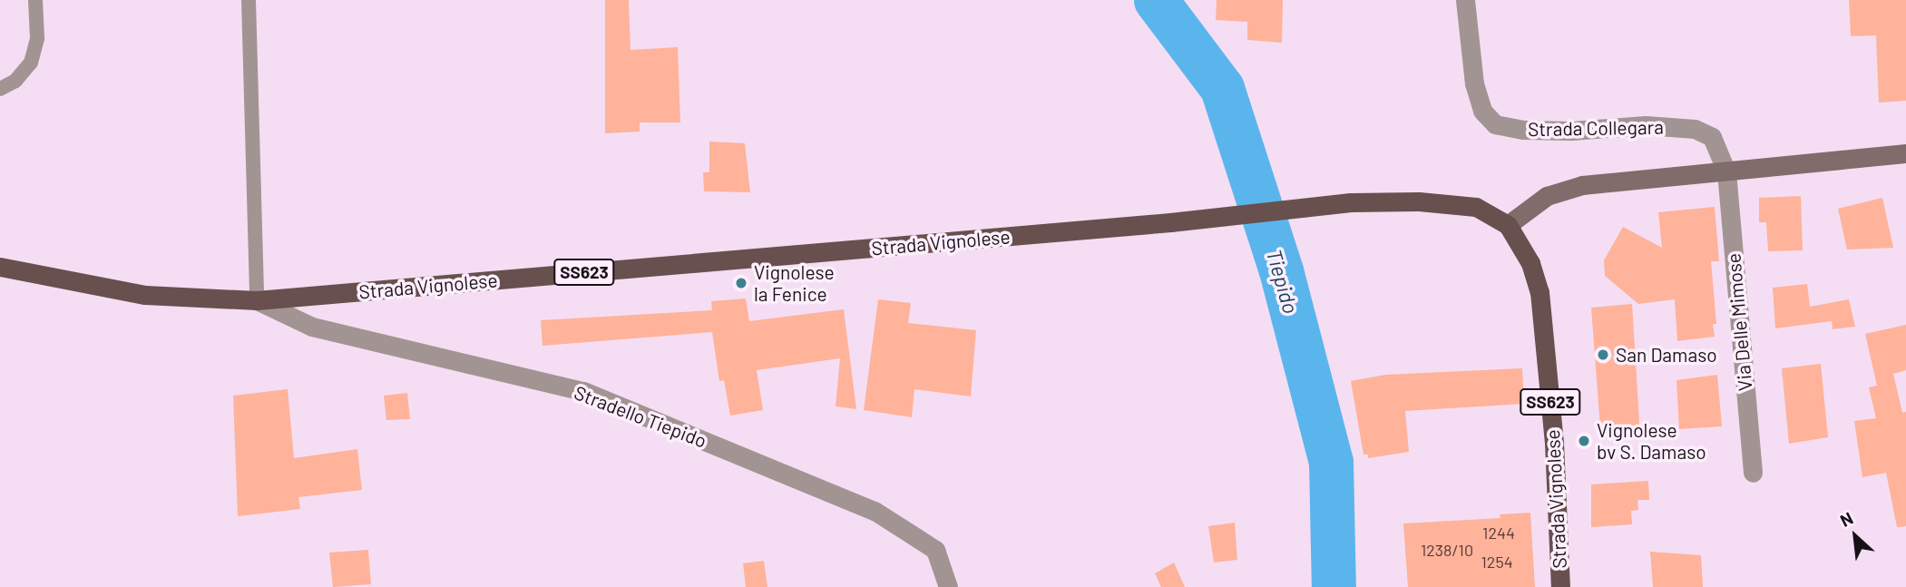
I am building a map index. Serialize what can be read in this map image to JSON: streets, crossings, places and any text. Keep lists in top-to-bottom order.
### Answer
{
  "streets": {
    "main road": ["Strada Vignolese", "SS623"],
    "street": ["Strada Collegara", "Via Delle Mimose", "Stradello Tiepido"]
  },
  "crossings": [
    ["Strada Collegara", "Via Delle Mimose"],
    ["Strada Vignolese", "Stradello Tiepido"]
  ],
  "water": ["Tiepido"],
  "places": ["Vignolese la Fenice", "San Damaso", "Vignolese bv S. Damaso"],
  "house_numbers": ["1244", "1238/10", "1254"],
  "north": "top left"
}
